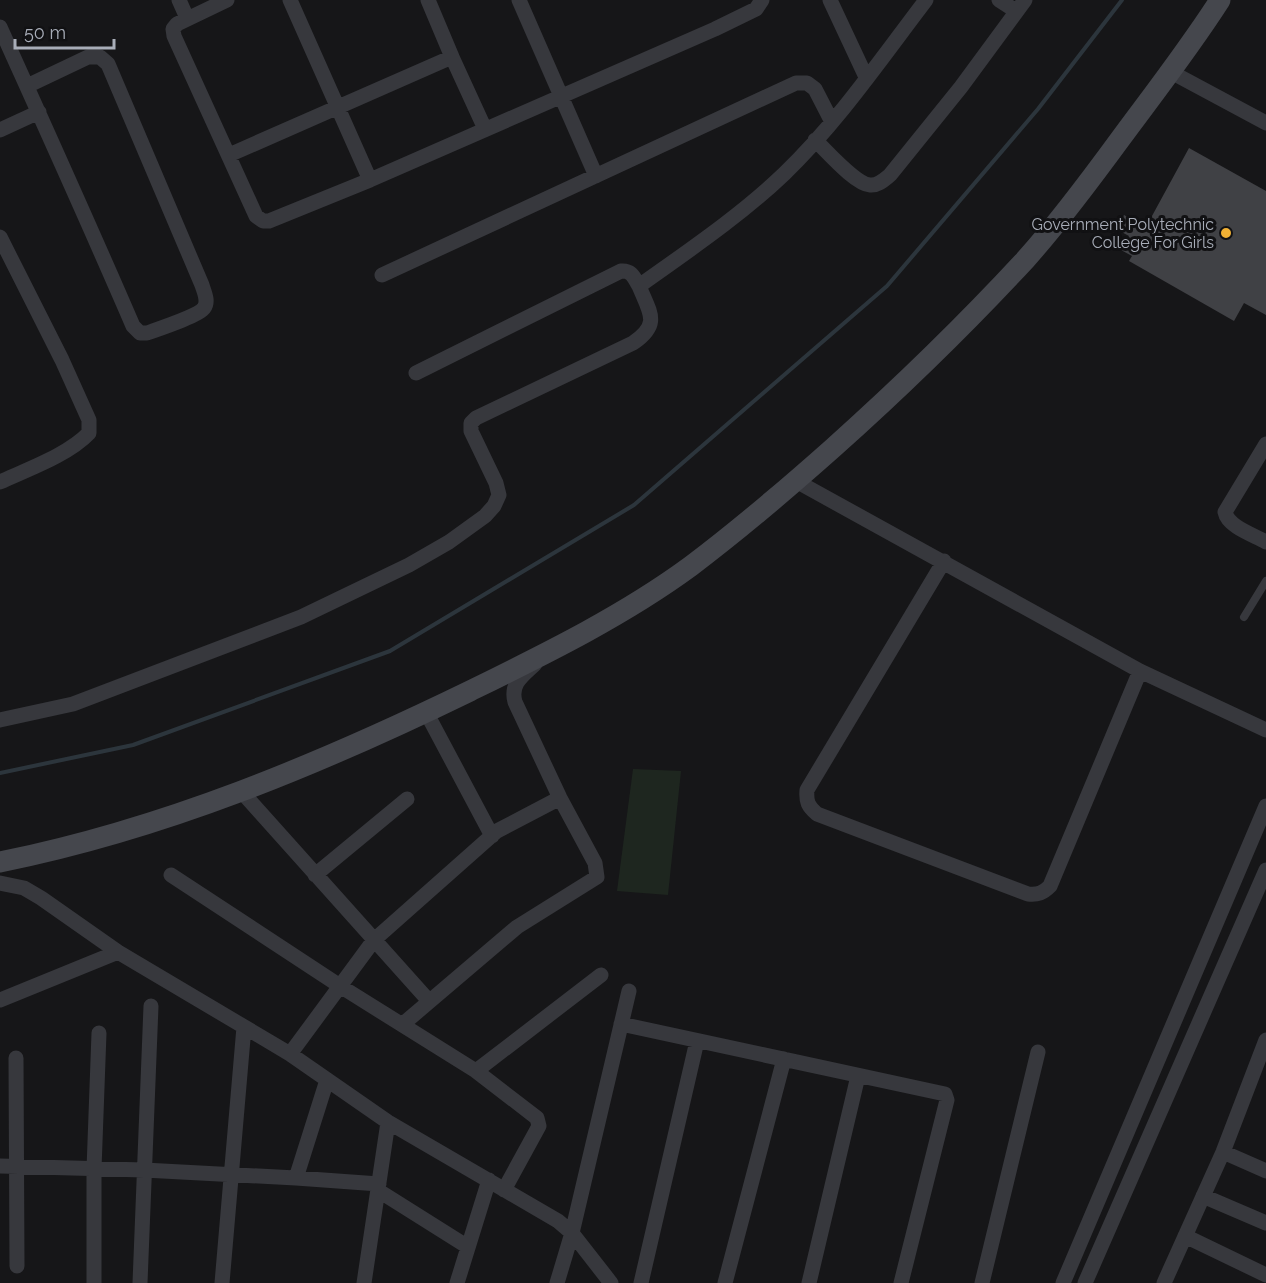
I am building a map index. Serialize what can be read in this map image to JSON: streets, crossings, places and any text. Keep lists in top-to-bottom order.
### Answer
{
  "places": ["Government Polytechnic College For Girls"],
  "scale_bar": "50 m"
}
